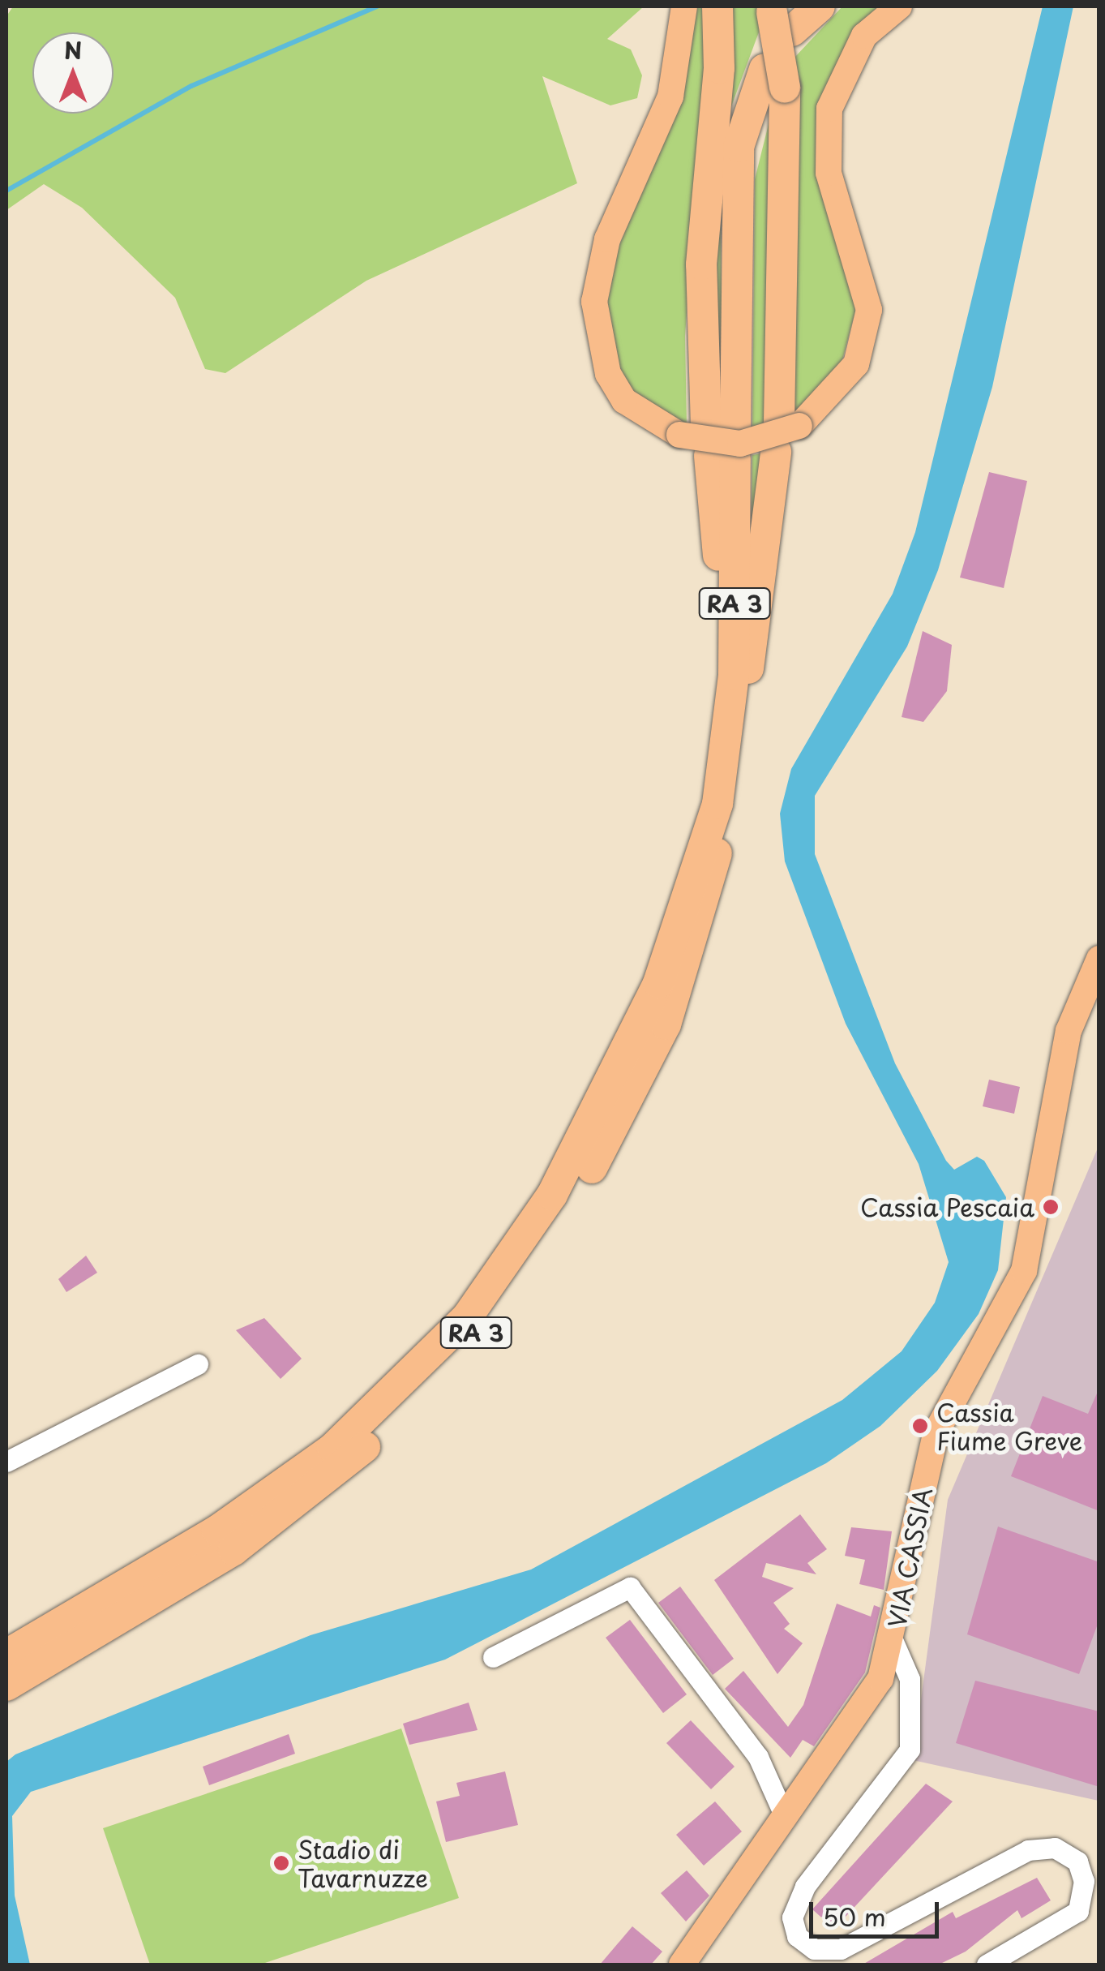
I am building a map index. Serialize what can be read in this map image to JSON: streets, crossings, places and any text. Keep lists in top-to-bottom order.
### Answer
{
  "streets": {
    "highway": ["RA 3"],
    "main road": ["VIA CASSIA"]
  },
  "places": ["Cassia Pescaia", "Cassia Fiume Greve", "Stadio di Tavarnuzze"],
  "scale_bar": "50 m",
  "north": "top"
}
